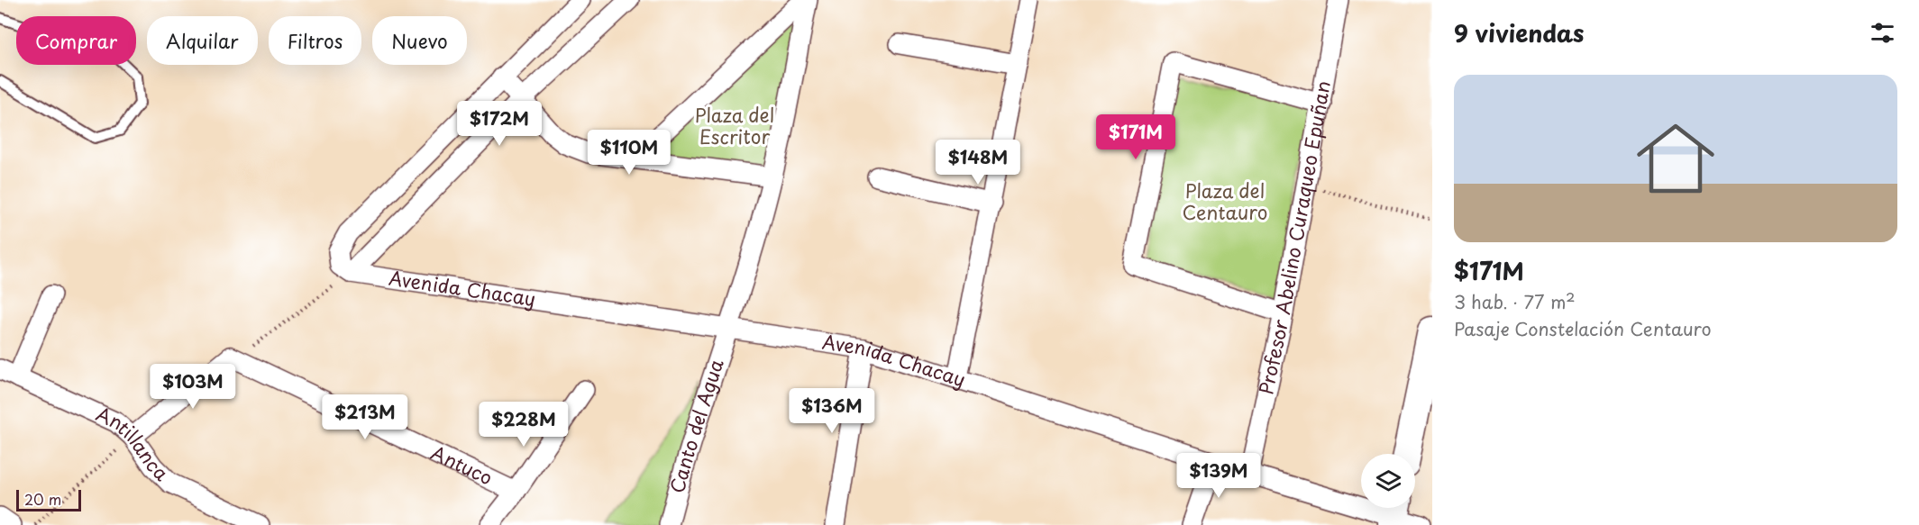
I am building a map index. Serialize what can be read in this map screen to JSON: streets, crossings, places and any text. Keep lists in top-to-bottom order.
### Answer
{
  "streets": {
    "street": [
      "Profesor Abelino Curaqueo Epuñan",
      "Avenida Chacay",
      "Canto del Agua",
      "Antillanca",
      "Antuco"
    ]
  },
  "crossings": [
    ["Profesor Abelino Curaqueo Epuñan", "Avenida Chacay"],
    ["Avenida Chacay", "Canto del Agua"]
  ],
  "parks": ["Plaza del Escritor", "Plaza del Centauro"],
  "scale_bar": "20 m",
  "page": {
    "heading": "9 viviendas",
    "chip": [
      "Comprar",
      "Alquilar",
      "Filtros",
      "Nuevo"
    ],
    "list": [
      {
        "name": "$171M",
        "note": "3 hab. · 77 m² · Pasaje Constelación Centauro"
      }
    ],
    "price": [
      "$172M",
      "$171M",
      "$110M",
      "$148M",
      "$103M",
      "$136M",
      "$213M",
      "$228M",
      "$139M"
    ],
    "scale": "20 m"
  }
}
